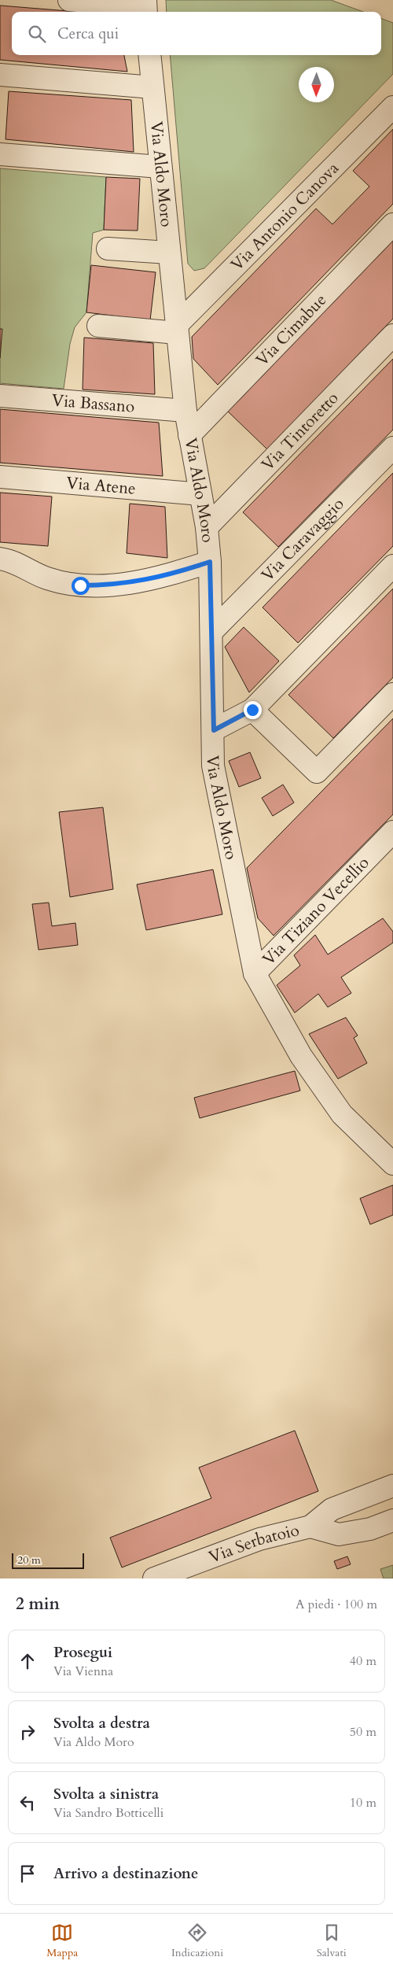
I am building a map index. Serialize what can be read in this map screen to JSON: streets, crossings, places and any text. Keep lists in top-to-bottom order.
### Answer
{
  "streets": {
    "street": [
      "Via Aldo Moro",
      "Via Antonio Canova",
      "Via Cimabue",
      "Via Bassano",
      "Via Tintoretto",
      "Via Atene",
      "Via Caravaggio",
      "Via Tiziano Vecellio",
      "Via Serbatoio"
    ]
  },
  "crossings": [
    ["Via Aldo Moro", "Via Antonio Canova"],
    ["Via Aldo Moro", "Via Cimabue"],
    ["Via Aldo Moro", "Via Bassano"],
    ["Via Aldo Moro", "Via Tintoretto"],
    ["Via Aldo Moro", "Via Atene"],
    ["Via Aldo Moro", "Via Caravaggio"],
    ["Via Aldo Moro", "Via Tiziano Vecellio"]
  ],
  "scale_bar": "20 m",
  "north": "bottom",
  "page": {
    "search": "Cerca qui",
    "scale": "20 m",
    "heading": ["2 min", "A piedi · 100 m"],
    "list": [
      ["Prosegui", "Via Vienna", "40 m"],
      ["Svolta a destra", "Via Aldo Moro", "50 m"],
      ["Svolta a sinistra", "Via Sandro Botticelli", "10 m"],
      "Arrivo a destinazione"
    ],
    "nav": ["Mappa", "Indicazioni", "Salvati"]
  }
}
